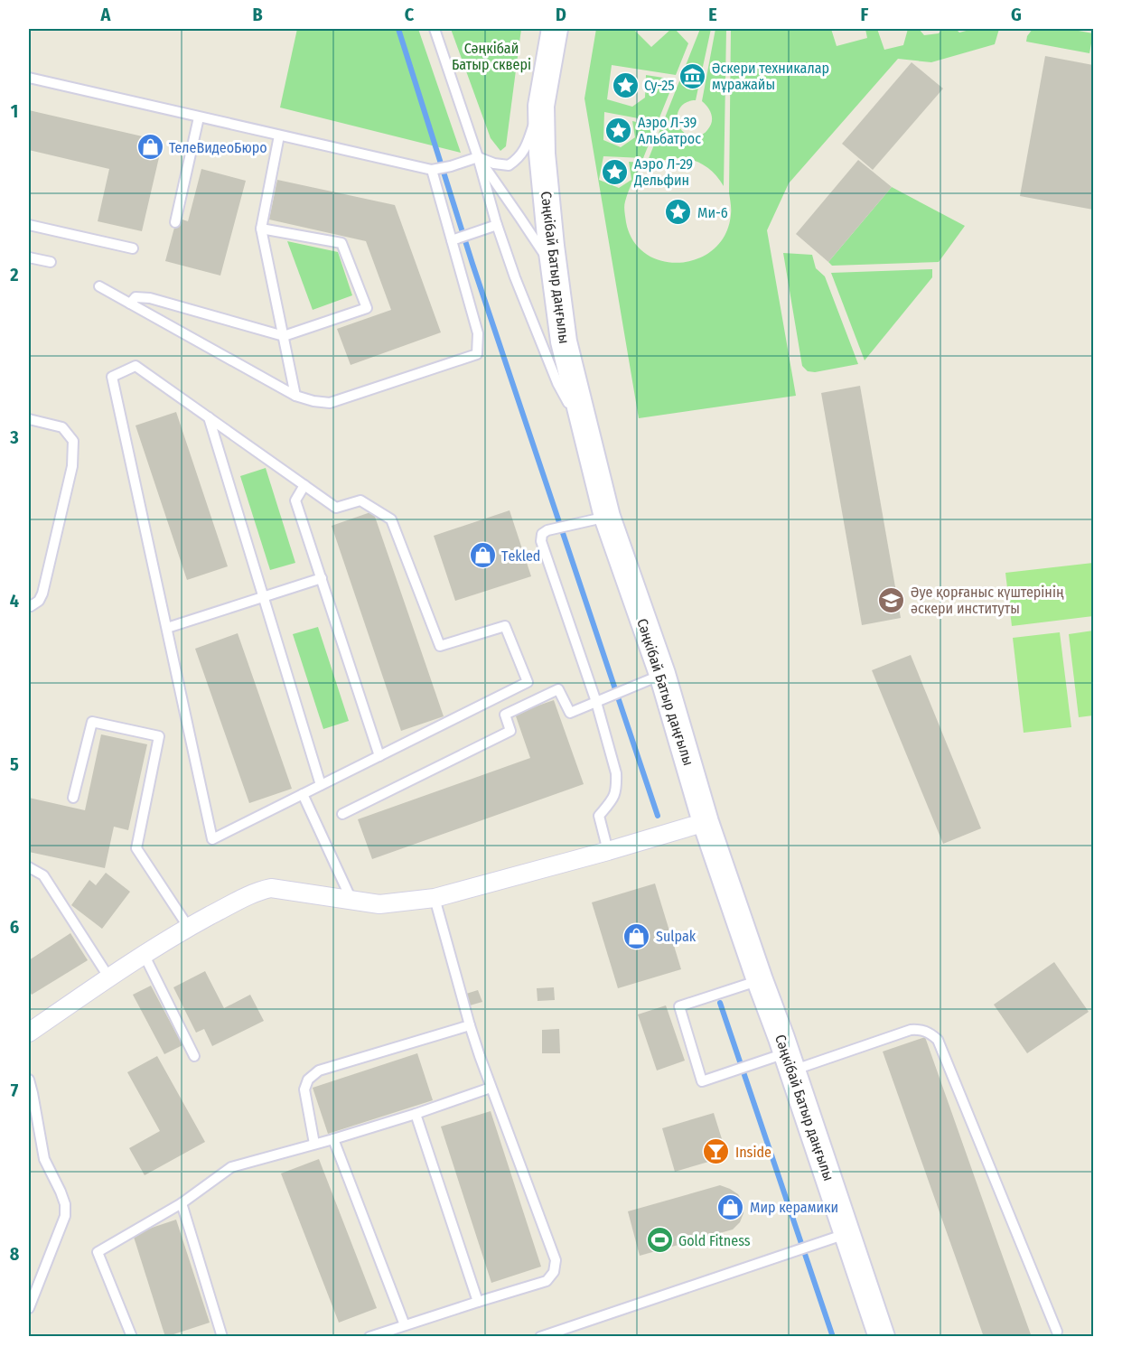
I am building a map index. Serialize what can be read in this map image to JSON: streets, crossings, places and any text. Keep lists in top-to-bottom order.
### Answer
{
  "streets": {
    "main road": ["Сәңкібай Батыр даңғылы"]
  },
  "parks": ["Сәңкібай Батыр сквері"],
  "places": {
    "museum": ["Әскери техникалар мұражайы"],
    "place": [
      "Су-25",
      "Аэро Л-39 Альбатрос",
      "Аэро Л-29 Дельфин",
      "Ми-6"
    ],
    "shop": [
      "ТелеВидеоБюро",
      "Тekled",
      "Sulpak",
      "Мир керамики"
    ],
    "school or university": ["Әуе қорғаныс күштерінің әскери институты"],
    "bar": ["Inside"],
    "sports": ["Gold Fitness"]
  },
  "grid": {
    "columns": [
      "A",
      "B",
      "C",
      "D",
      "E",
      "F",
      "G"
    ],
    "rows": [
      "1",
      "2",
      "3",
      "4",
      "5",
      "6",
      "7",
      "8"
    ]
  }
}
